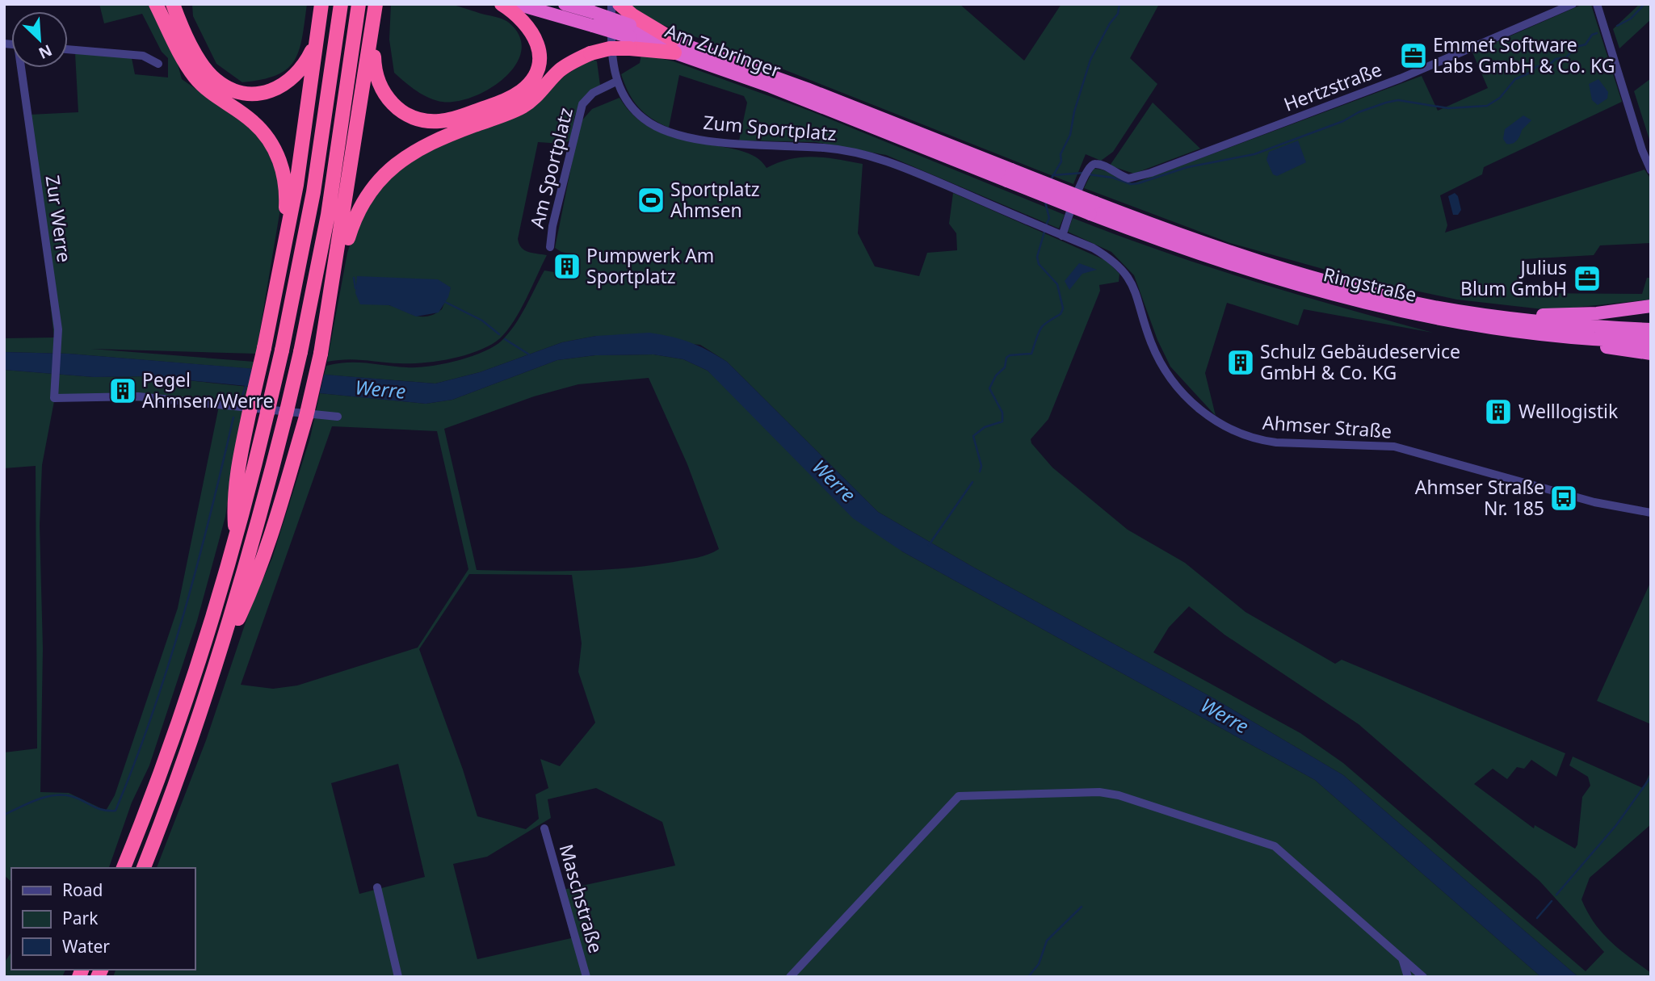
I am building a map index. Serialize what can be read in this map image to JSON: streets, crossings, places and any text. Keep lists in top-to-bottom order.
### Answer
{
  "streets": {
    "highway": ["Am Zubringer", "Ringstraße"],
    "street": [
      "Hertzstraße",
      "Zum Sportplatz",
      "Am Sportplatz",
      "Zur Werre",
      "Ahmser Straße",
      "Maschstraße"
    ]
  },
  "crossings": [
    ["Hertzstraße", "Ahmser Straße"],
    ["Zum Sportplatz", "Am Sportplatz"],
    ["Zum Sportplatz", "Ahmser Straße"]
  ],
  "water": ["Werre"],
  "places": {
    "office": ["Emmet Software Labs GmbH & Co. KG", "Julius Blum GmbH"],
    "sports": ["Sportplatz Ahmsen"],
    "building": [
      "Pumpwerk Am Sportplatz",
      "Schulz Gebäudeservice GmbH & Co. KG",
      "Pegel Ahmsen/Werre",
      "Welllogistik"
    ],
    "bus stop": ["Ahmser Straße Nr. 185"]
  },
  "legend": ["Road", "Park", "Water"],
  "north": "bottom right"
}
